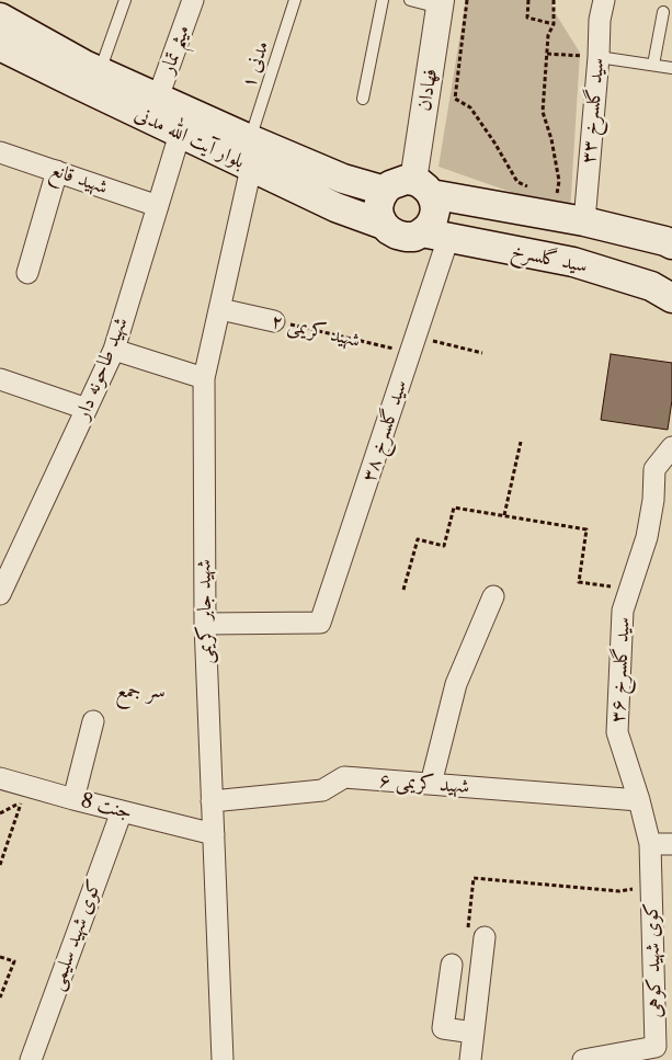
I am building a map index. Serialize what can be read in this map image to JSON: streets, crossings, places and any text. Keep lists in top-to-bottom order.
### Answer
{
  "streets": {
    "main road": ["بلوار آیت الله مدنی", "سید گلسرخ"],
    "street": [
      "میثم تمار",
      "فهادان",
      "سید گلسرخ ۳۳",
      "شهید قانع",
      "شهید کریمی ۲",
      "شهيد طاحونه دار",
      "سید گلسرخ ۳۸",
      "شهید جابر کریمی",
      "سید گلسرخ ۳۶",
      "شهید کریمی ۶",
      "جنت 8",
      "کوی شهید سلیمی",
      "کوی شهید کوهی"
    ],
    "lane": ["مدنی ۱"]
  },
  "crossings": [
    ["میثم تمار", "بلوار آیت الله مدنی"],
    ["مدنی ۱", "بلوار آیت الله مدنی"],
    ["فهادان", "بلوار آیت الله مدنی"],
    ["فهادان", "سید گلسرخ"],
    ["فهادان", "سید گلسرخ ۳۸"],
    ["بلوار آیت الله مدنی", "سید گلسرخ"],
    ["بلوار آیت الله مدنی", "شهيد طاحونه دار"],
    ["بلوار آیت الله مدنی", "سید گلسرخ ۳۸"],
    ["بلوار آیت الله مدنی", "شهید جابر کریمی"],
    ["شهید قانع", "شهيد طاحونه دار"],
    ["سید گلسرخ", "سید گلسرخ ۳۸"],
    ["شهید کریمی ۲", "سید گلسرخ ۳۸"],
    ["شهید کریمی ۲", "شهید جابر کریمی"],
    ["سید گلسرخ ۳۸", "شهید جابر کریمی"],
    ["شهید جابر کریمی", "شهید کریمی ۶"],
    ["شهید جابر کریمی", "جنت 8"],
    ["سید گلسرخ ۳۶", "شهید کریمی ۶"],
    ["سید گلسرخ ۳۶", "کوی شهید کوهی"],
    ["شهید کریمی ۶", "کوی شهید کوهی"],
    ["جنت 8", "کوی شهید سلیمی"]
  ],
  "districts": ["سر جمع"]
}
